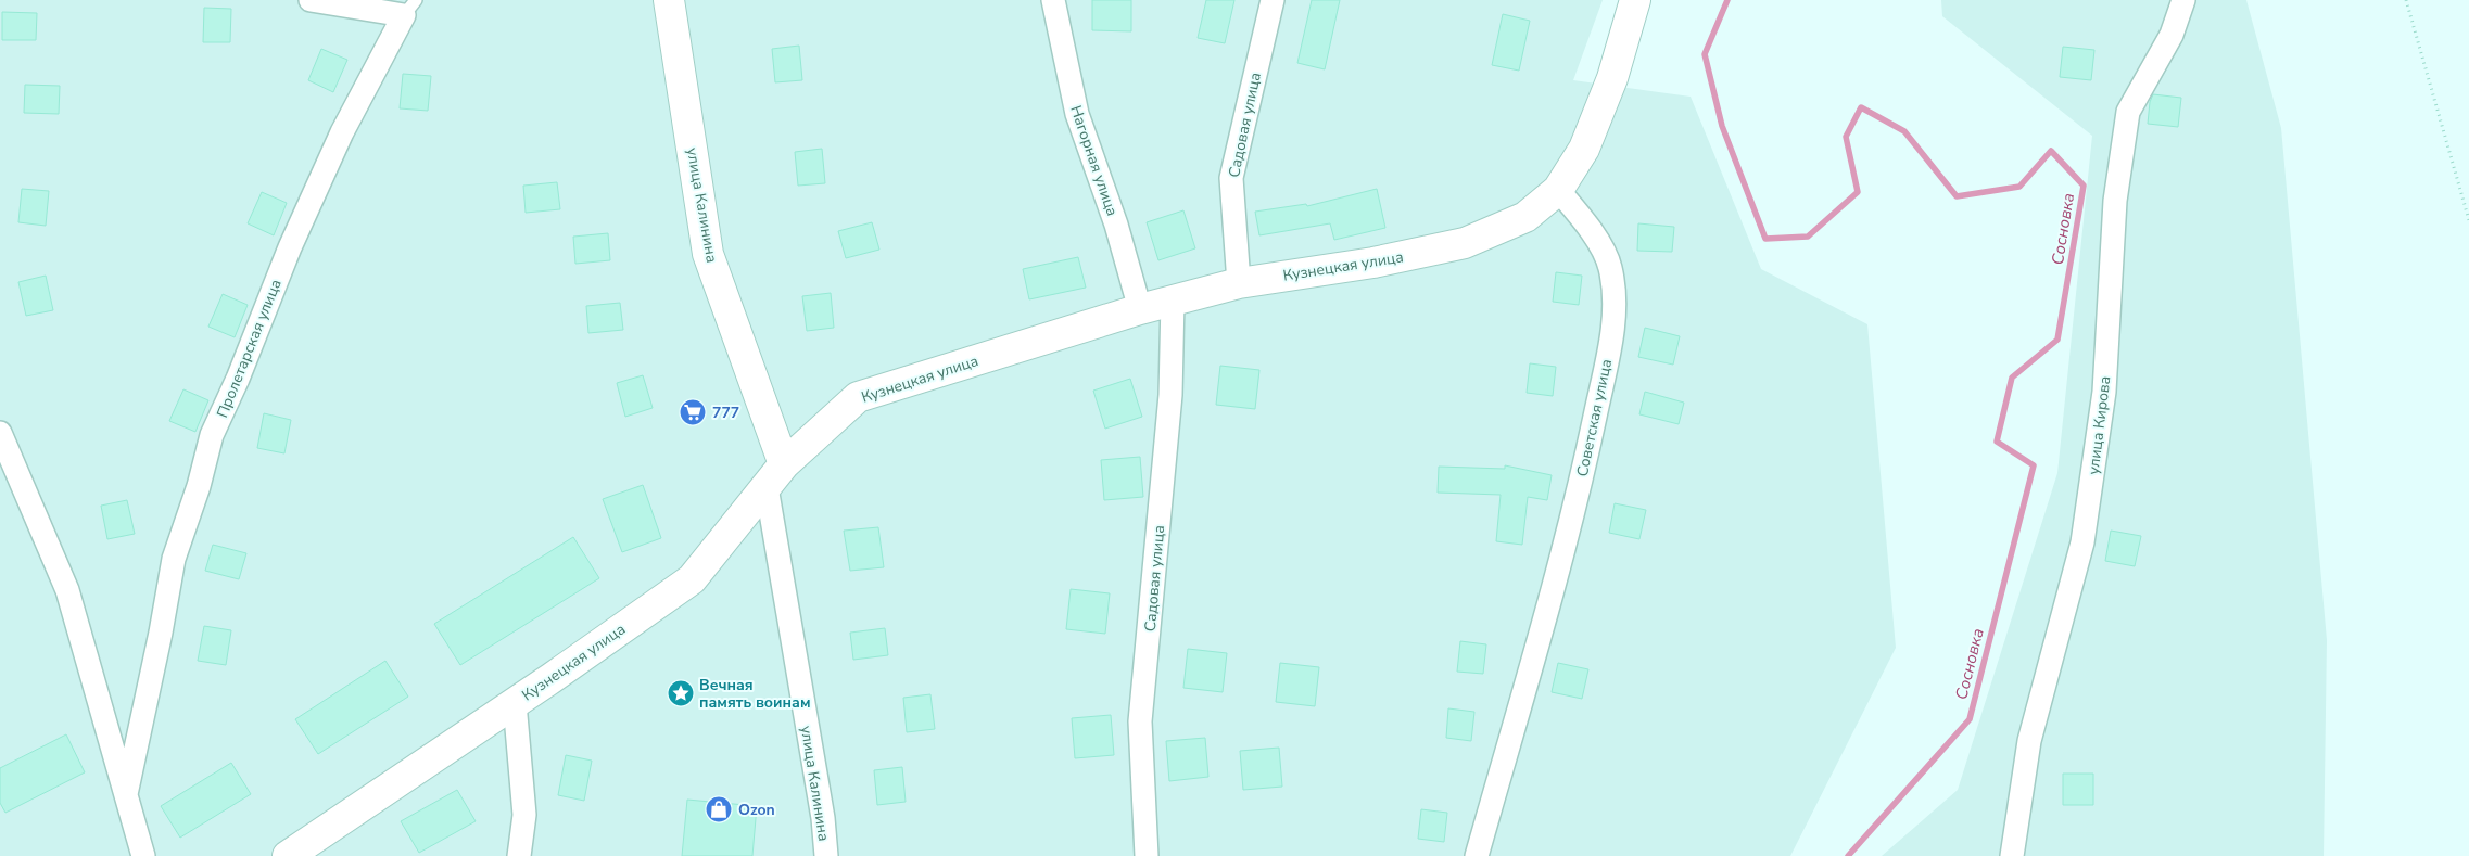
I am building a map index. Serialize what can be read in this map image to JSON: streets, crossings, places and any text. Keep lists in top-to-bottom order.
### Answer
{
  "streets": {
    "main road": ["улица Калинина", "Кузнецкая улица"],
    "street": [
      "Садовая улица",
      "Нагорная улица",
      "Пролетарская улица",
      "Советская улица",
      "улица Кирова"
    ]
  },
  "crossings": [
    ["Садовая улица", "Кузнецкая улица"],
    ["Нагорная улица", "Кузнецкая улица"],
    ["улица Калинина", "Кузнецкая улица"],
    ["Кузнецкая улица", "Советская улица"]
  ],
  "water": ["Сосновка"],
  "places": {
    "supermarket": ["777"],
    "place": ["Вечная память воинам"],
    "shop": ["Ozon"]
  }
}
